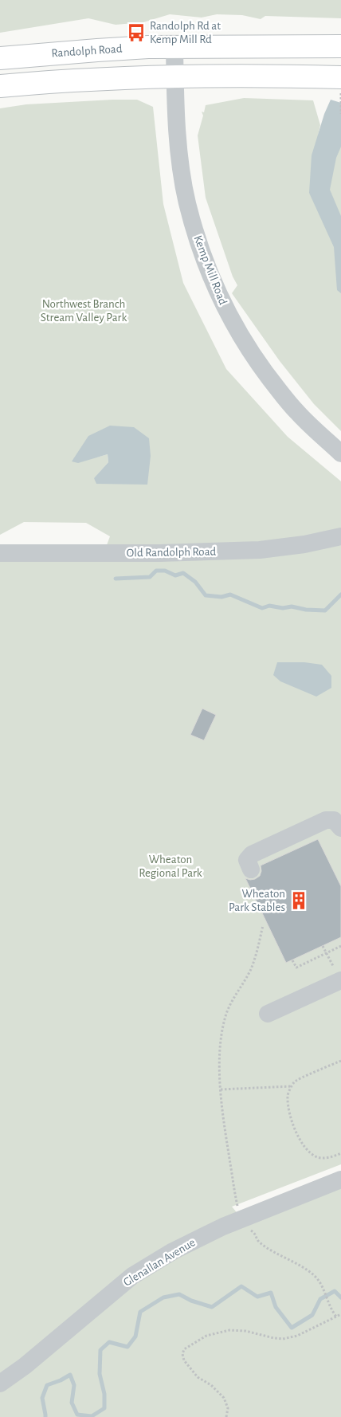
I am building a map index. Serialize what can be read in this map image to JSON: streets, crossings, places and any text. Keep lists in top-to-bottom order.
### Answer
{
  "streets": {
    "main road": ["Randolph Road"],
    "street": ["Kemp Mill Road", "Old Randolph Road", "Glenallan Avenue"]
  },
  "crossings": [
    ["Randolph Road", "Kemp Mill Road"]
  ],
  "parks": ["Northwest Branch Stream Valley Park", "Wheaton Regional Park"],
  "places": {
    "bus stop": ["Randolph Rd at Kemp Mill Rd"],
    "building": ["Wheaton Park Stables"]
  }
}
